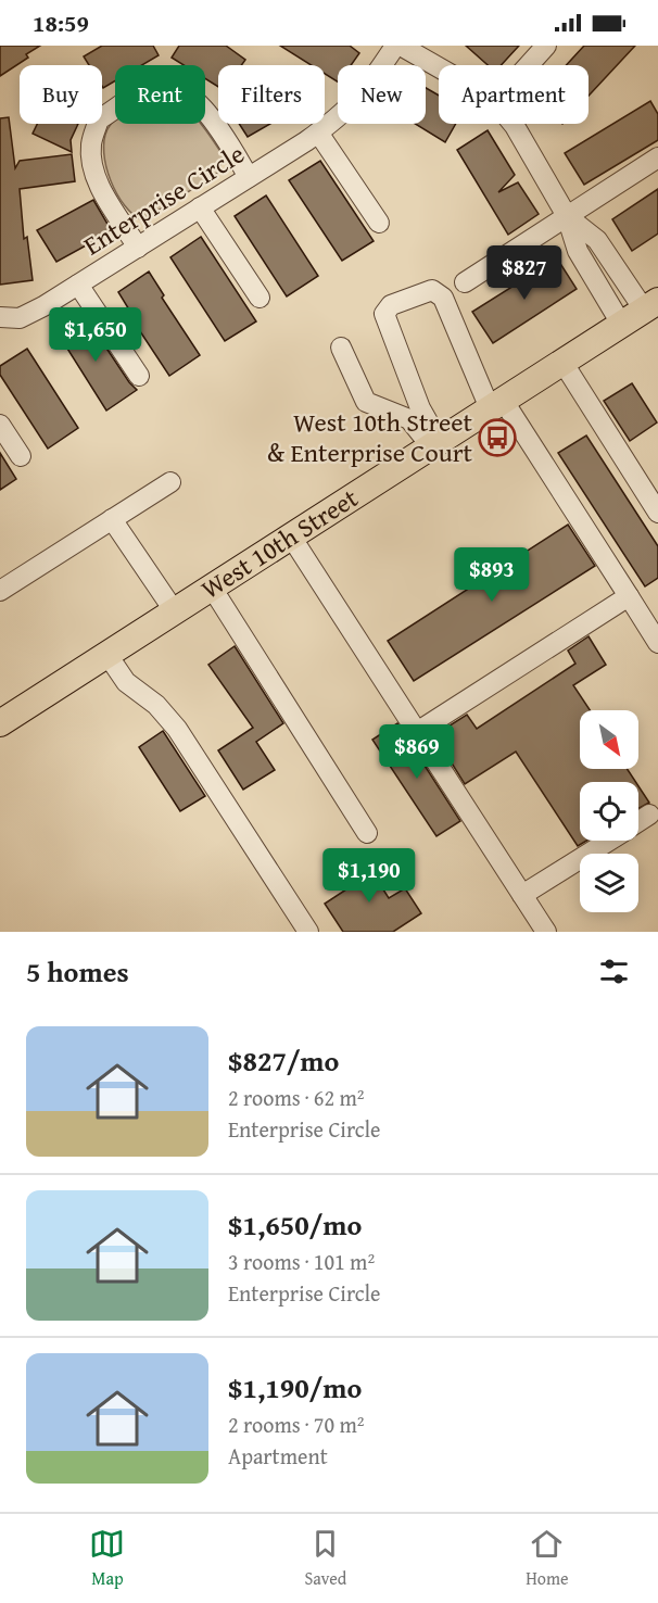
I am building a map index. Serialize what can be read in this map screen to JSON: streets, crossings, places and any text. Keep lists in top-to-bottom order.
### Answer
{
  "streets": {
    "main road": ["West 10th Street"],
    "street": ["Enterprise Circle"]
  },
  "places": {
    "bus stop": ["West 10th Street & Enterprise Court"]
  },
  "north": "bottom right",
  "page": {
    "status": "18:59",
    "chip": [
      "Buy",
      "Rent",
      "Filters",
      "New",
      "Apartment"
    ],
    "price": [
      "$827",
      "$1,650",
      "$893",
      "$869",
      "$1,190"
    ],
    "heading": "5 homes",
    "list": [
      {
        "name": "$827/mo",
        "note": "2 rooms · 62 m² · Enterprise Circle"
      },
      {
        "name": "$1,650/mo",
        "note": "3 rooms · 101 m² · Enterprise Circle"
      },
      {
        "name": "$1,190/mo",
        "note": "2 rooms · 70 m² · Apartment"
      }
    ],
    "tabs": ["Map", "Saved", "Home"]
  }
}
